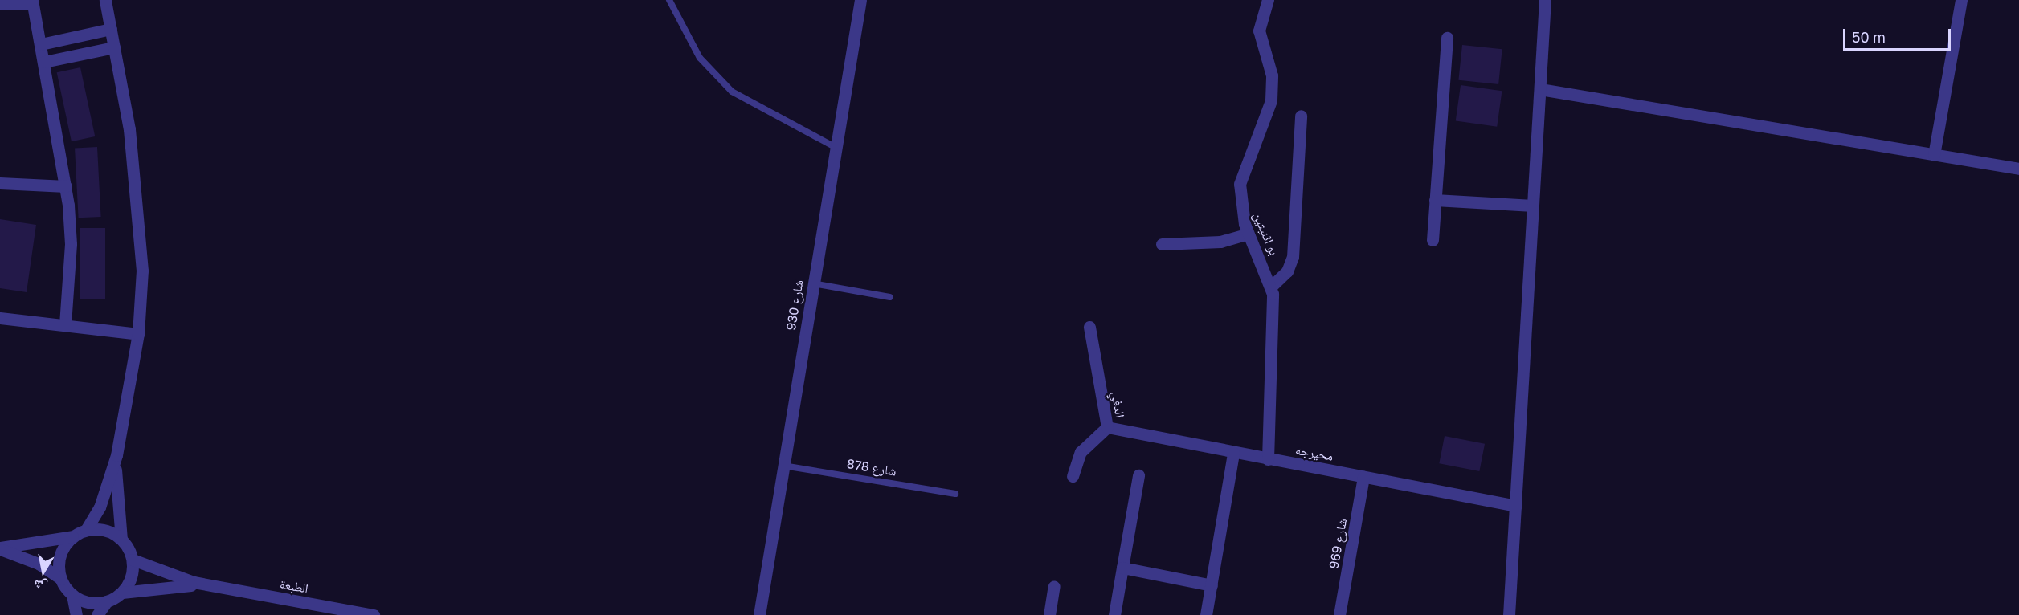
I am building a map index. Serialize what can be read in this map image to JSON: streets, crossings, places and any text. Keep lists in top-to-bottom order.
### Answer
{
  "streets": {
    "street": [
      "بو اثنيتين",
      "شارع 930",
      "الدفي",
      "محيرجه",
      "شارع 969",
      "الطبعة"
    ],
    "lane": ["شارع 878"]
  },
  "crossings": [
    ["بو اثنيتين", "محيرجه"],
    ["شارع 930", "شارع 878"],
    ["الدفي", "محيرجه"],
    ["محيرجه", "شارع 969"]
  ],
  "scale_bar": "50 m",
  "north": "bottom"
}
